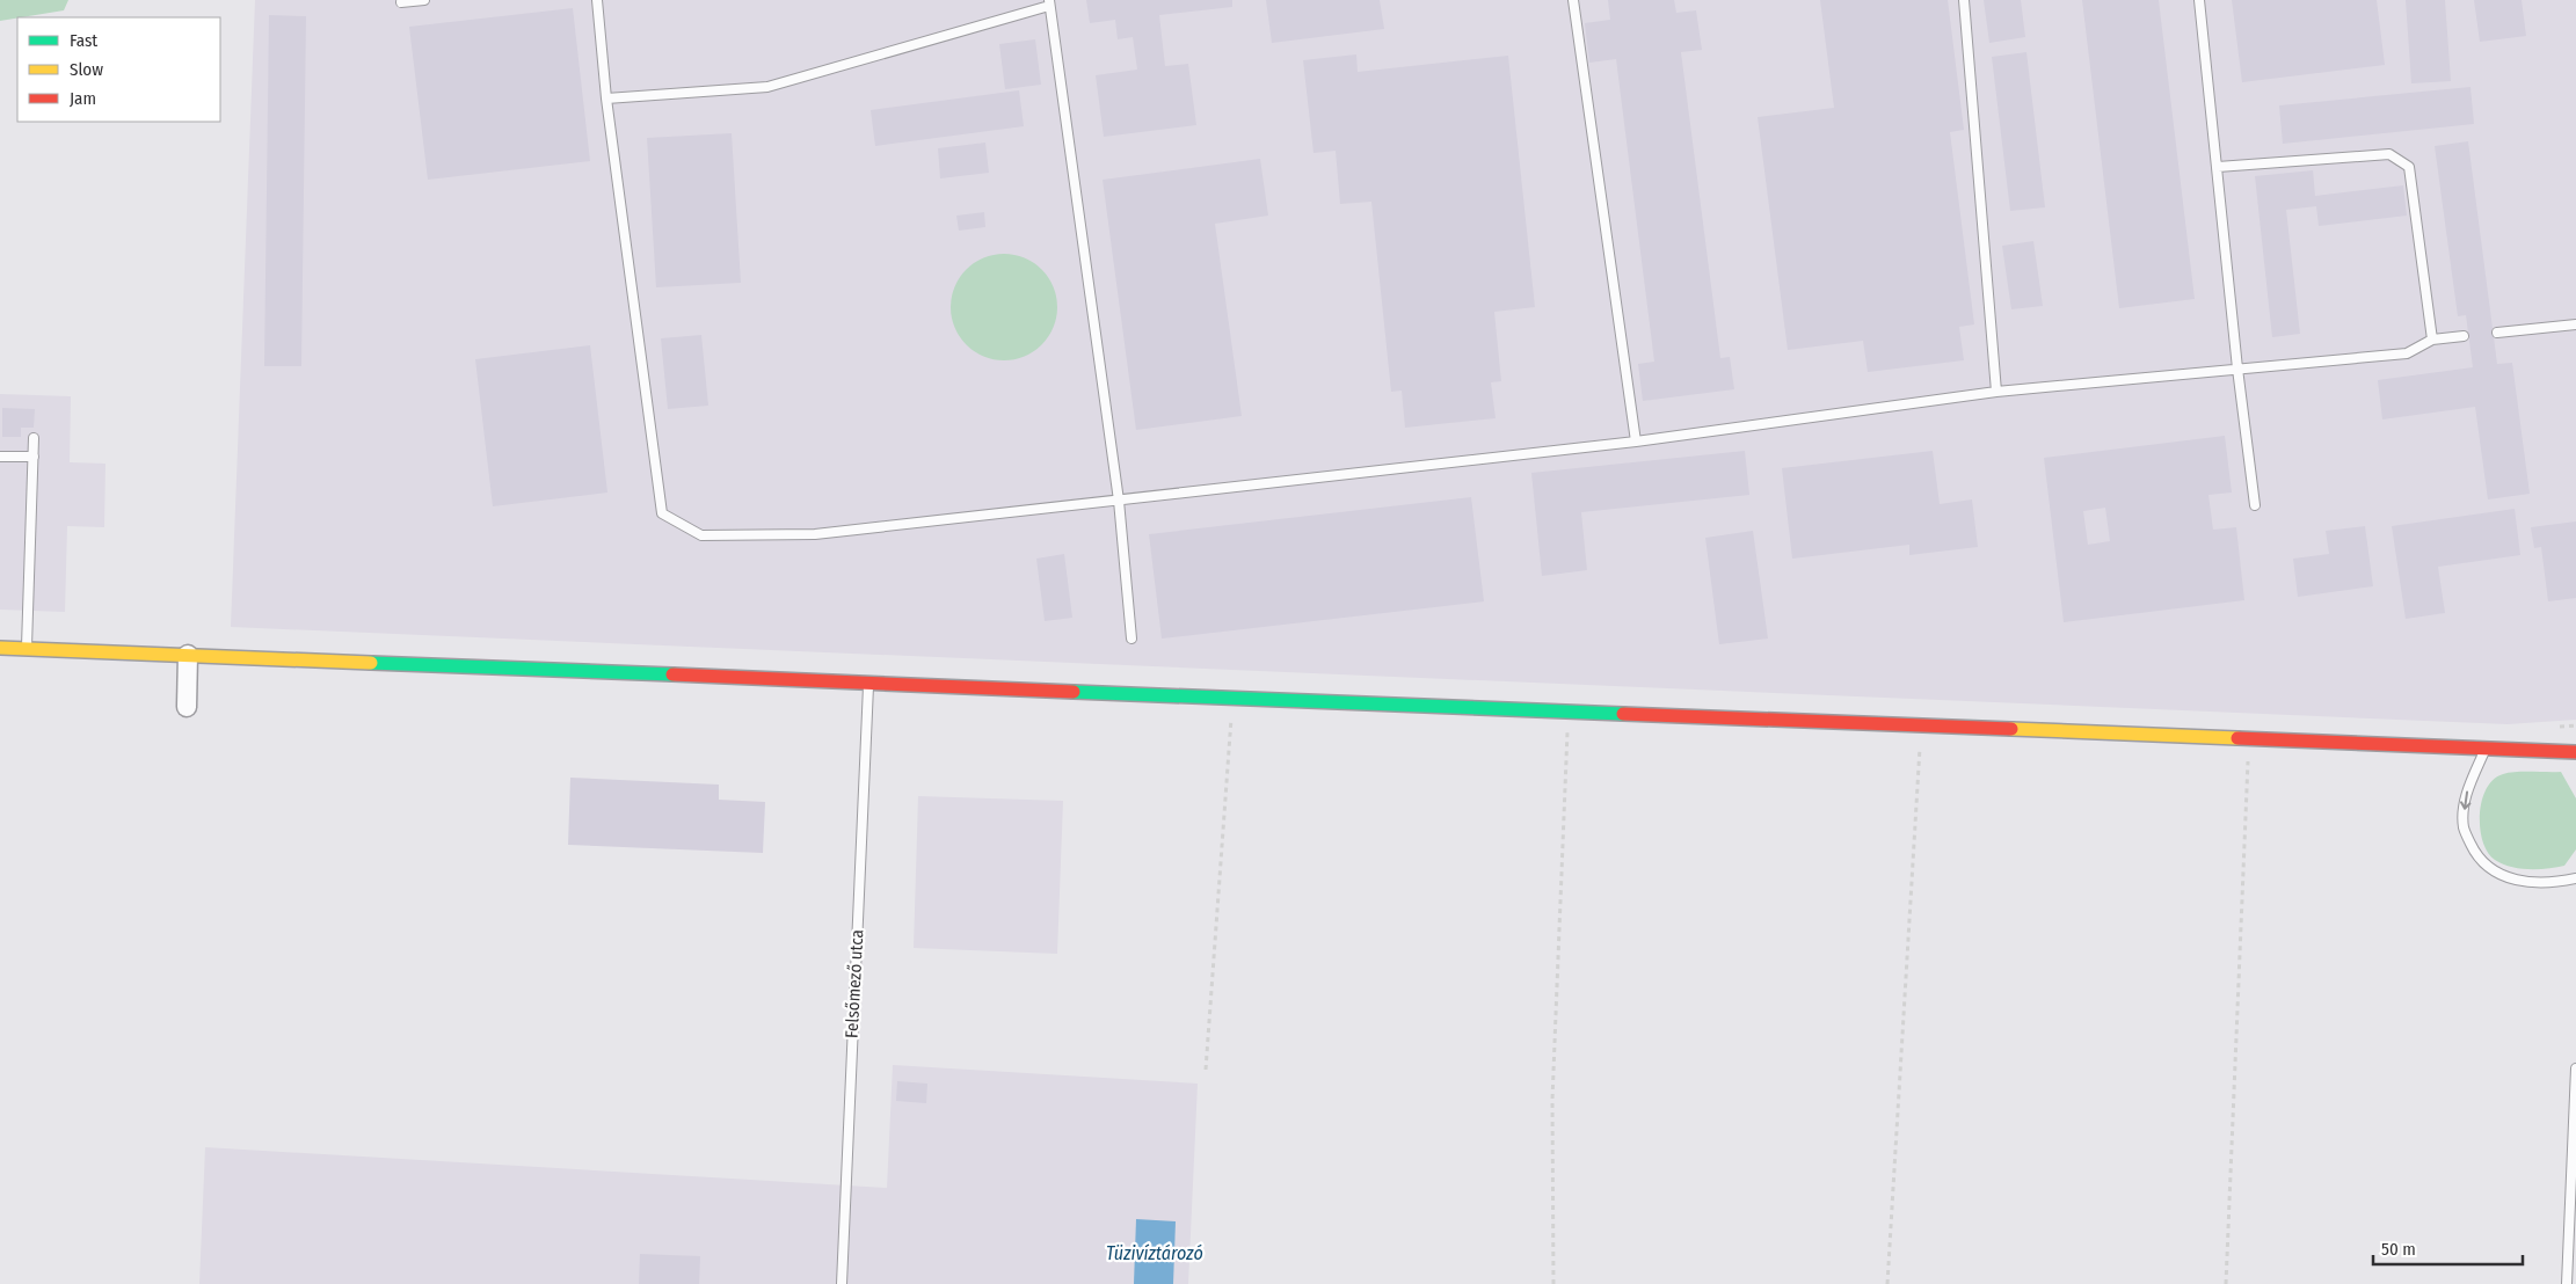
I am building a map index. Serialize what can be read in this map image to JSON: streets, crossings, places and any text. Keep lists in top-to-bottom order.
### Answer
{
  "streets": {
    "lane": ["Felsőmező utca"]
  },
  "water": ["Tüzivíztározó"],
  "legend": ["Fast", "Slow", "Jam"],
  "scale_bar": "50 m"
}
